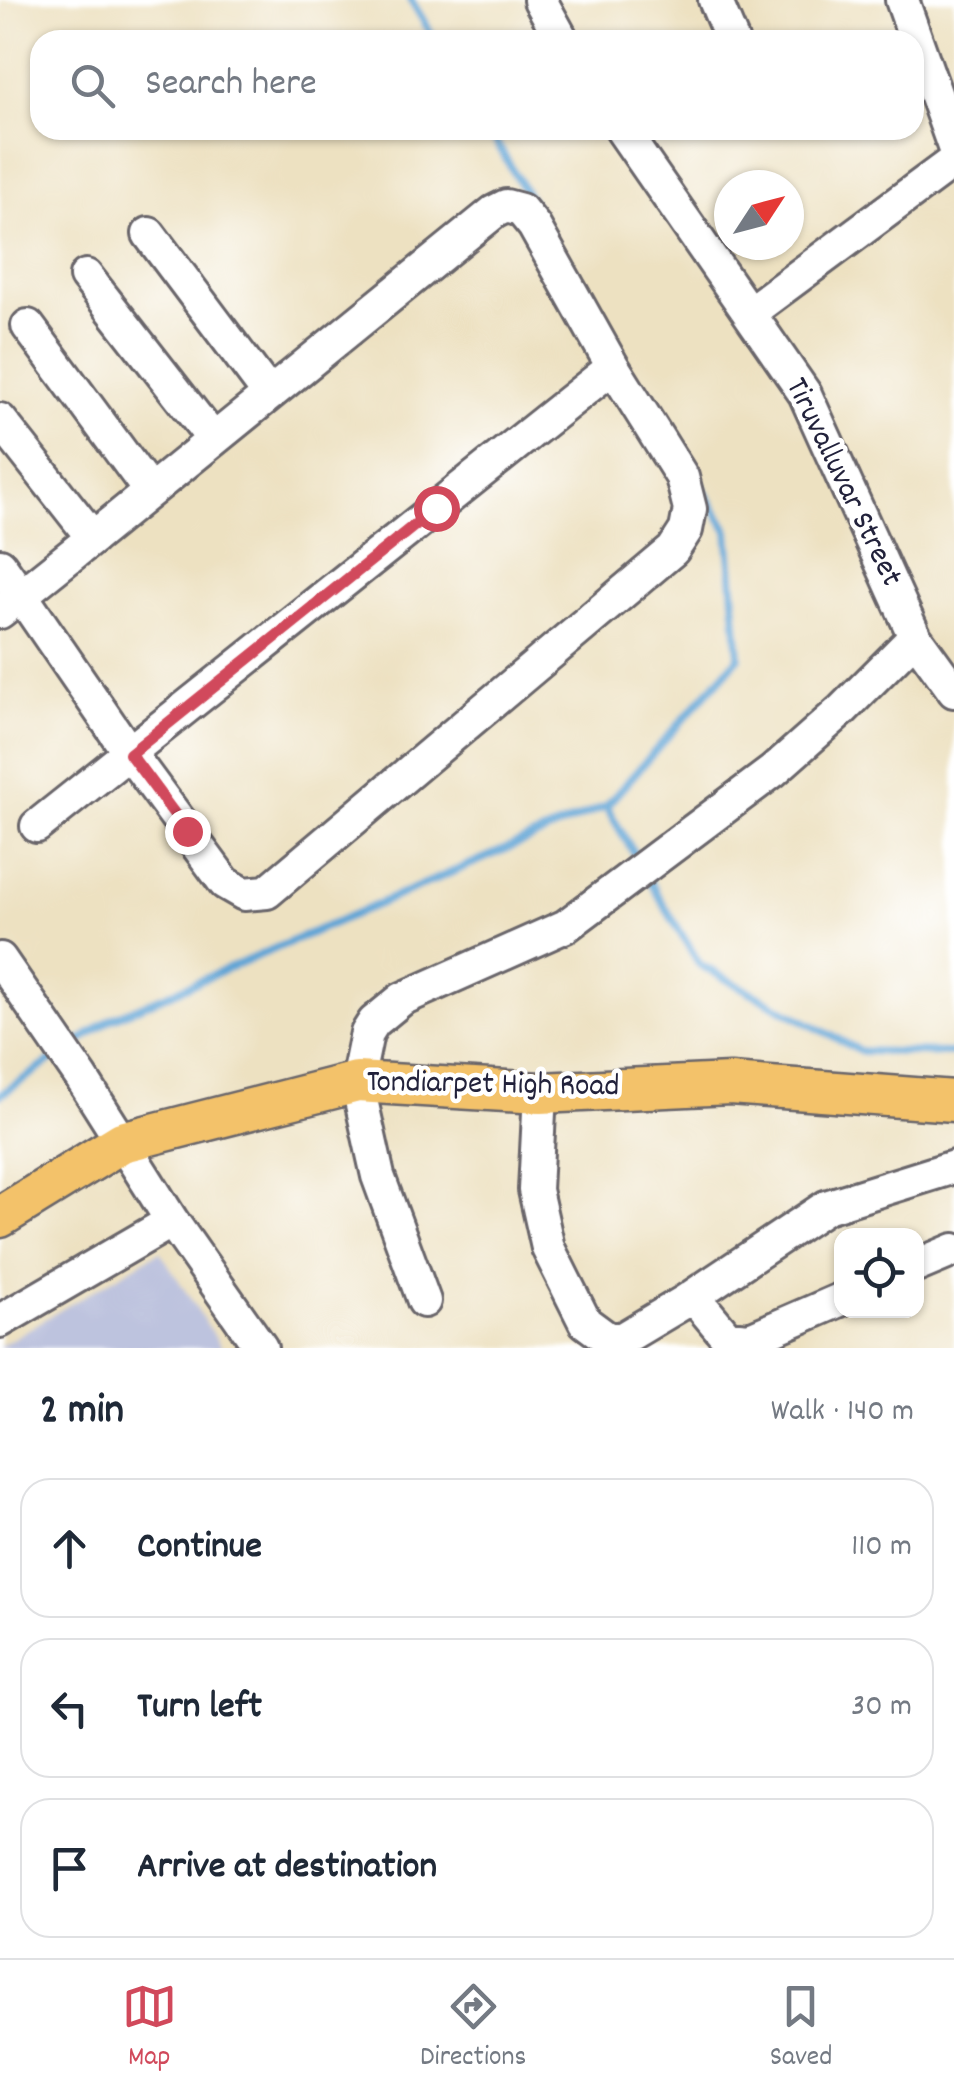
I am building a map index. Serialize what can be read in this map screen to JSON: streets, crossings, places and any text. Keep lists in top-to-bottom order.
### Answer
{
  "streets": {
    "main road": ["Tondiarpet High Road"],
    "street": ["Tiruvalluvar Street"]
  },
  "north": "top right",
  "page": {
    "search": "Search here",
    "heading": ["2 min", "Walk · 140 m"],
    "list": [
      ["Continue", "110 m"],
      ["Turn left", "30 m"],
      "Arrive at destination"
    ],
    "nav": ["Map", "Directions", "Saved"]
  }
}
